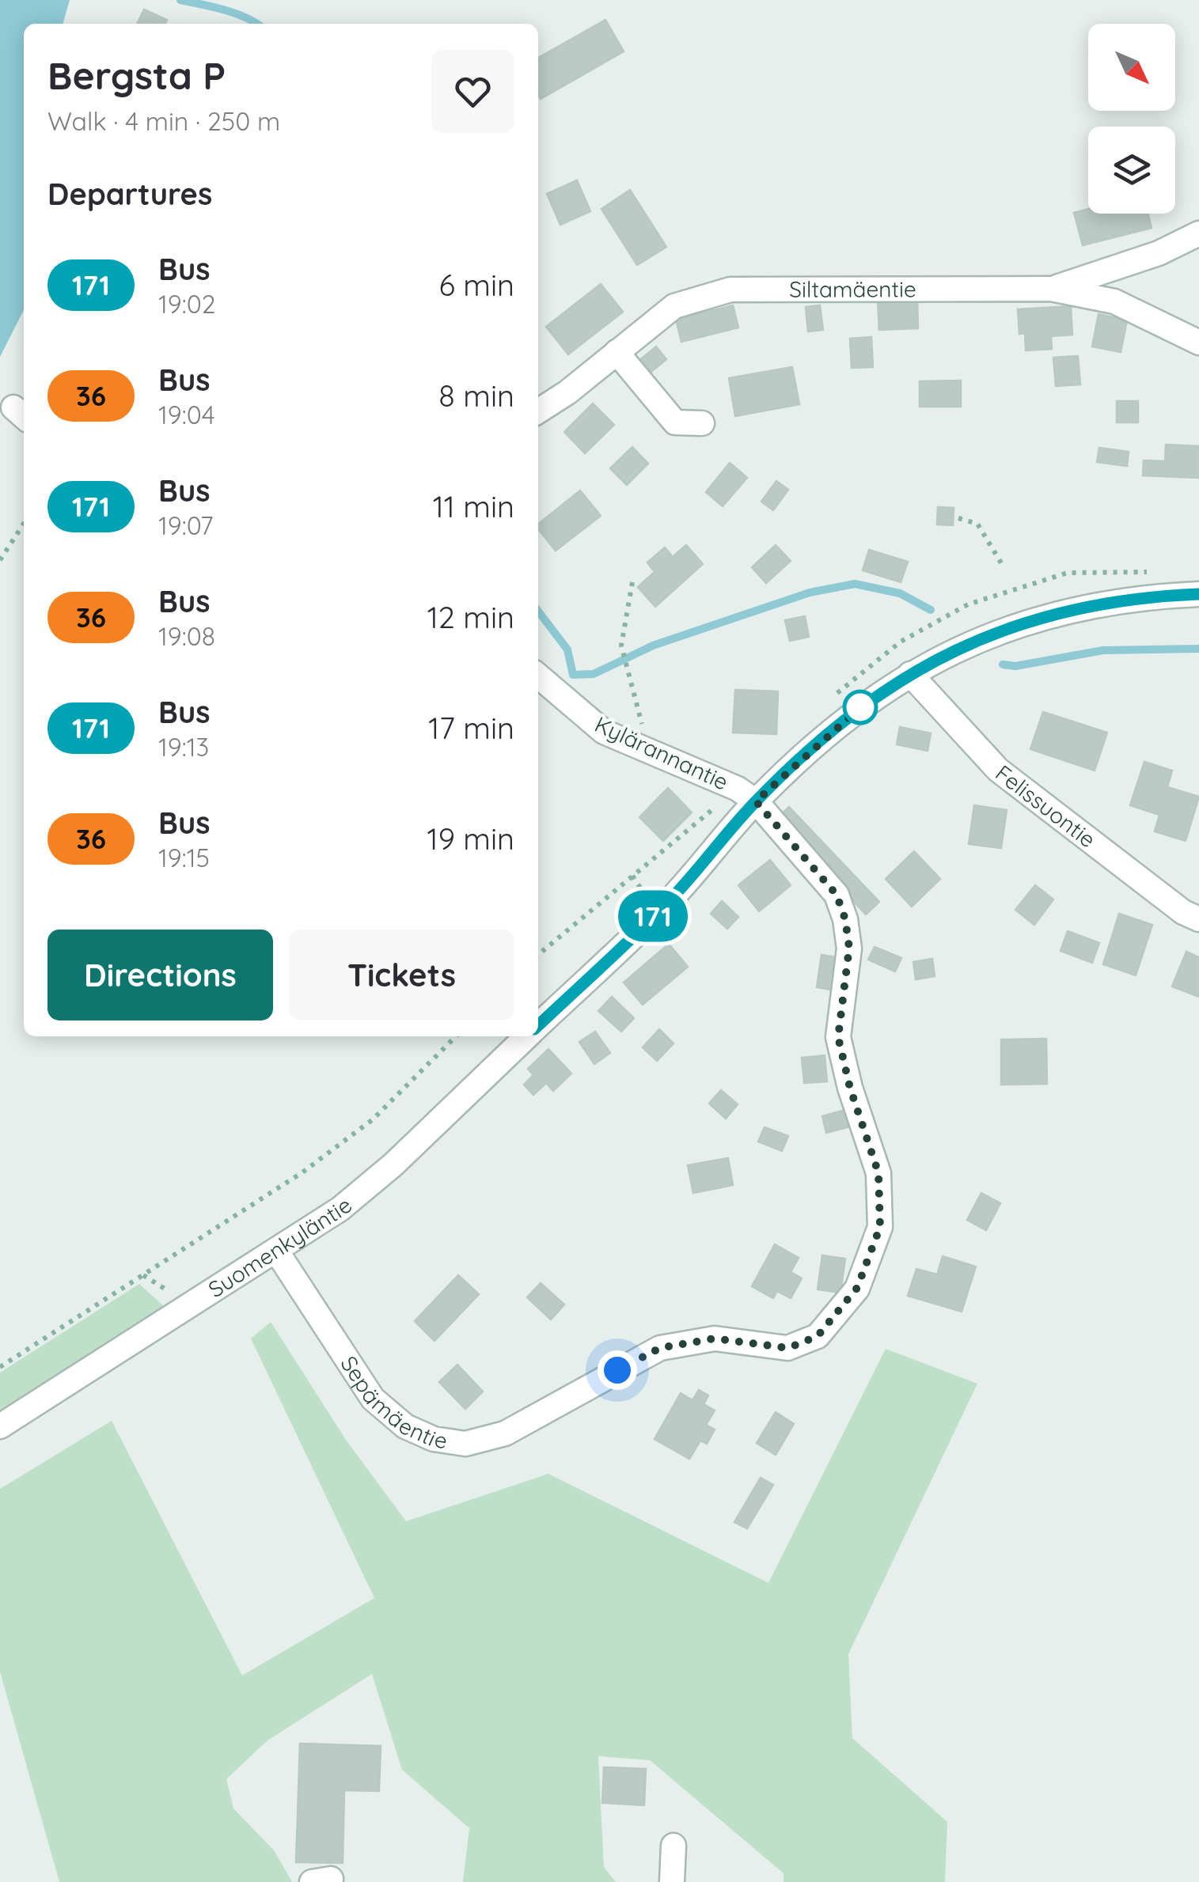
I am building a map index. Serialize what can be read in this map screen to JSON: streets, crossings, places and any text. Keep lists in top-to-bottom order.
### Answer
{
  "streets": {
    "street": [
      "Siltamäentie",
      "Kylärannantie",
      "Felissuontie",
      "Suomenkyläntie",
      "Sepämäentie"
    ]
  },
  "crossings": [
    ["Kylärannantie", "Suomenkyläntie"],
    ["Kylärannantie", "Sepämäentie"],
    ["Felissuontie", "Suomenkyläntie"],
    ["Suomenkyläntie", "Sepämäentie"]
  ],
  "lines": ["bus line 171"],
  "north": "bottom right",
  "page": {
    "on_map": "171",
    "heading": [
      ["Bergsta P", "Walk · 4 min · 250 m"],
      "Departures"
    ],
    "list": [
      {
        "mark": "171",
        "name": "Bus",
        "note": "19:02",
        "value": "6 min"
      },
      {
        "mark": "36",
        "name": "Bus",
        "note": "19:04",
        "value": "8 min"
      },
      {
        "mark": "171",
        "name": "Bus",
        "note": "19:07",
        "value": "11 min"
      },
      {
        "mark": "36",
        "name": "Bus",
        "note": "19:08",
        "value": "12 min"
      },
      {
        "mark": "171",
        "name": "Bus",
        "note": "19:13",
        "value": "17 min"
      },
      {
        "mark": "36",
        "name": "Bus",
        "note": "19:15",
        "value": "19 min"
      }
    ],
    "buttons": ["Directions", "Tickets"]
  }
}
